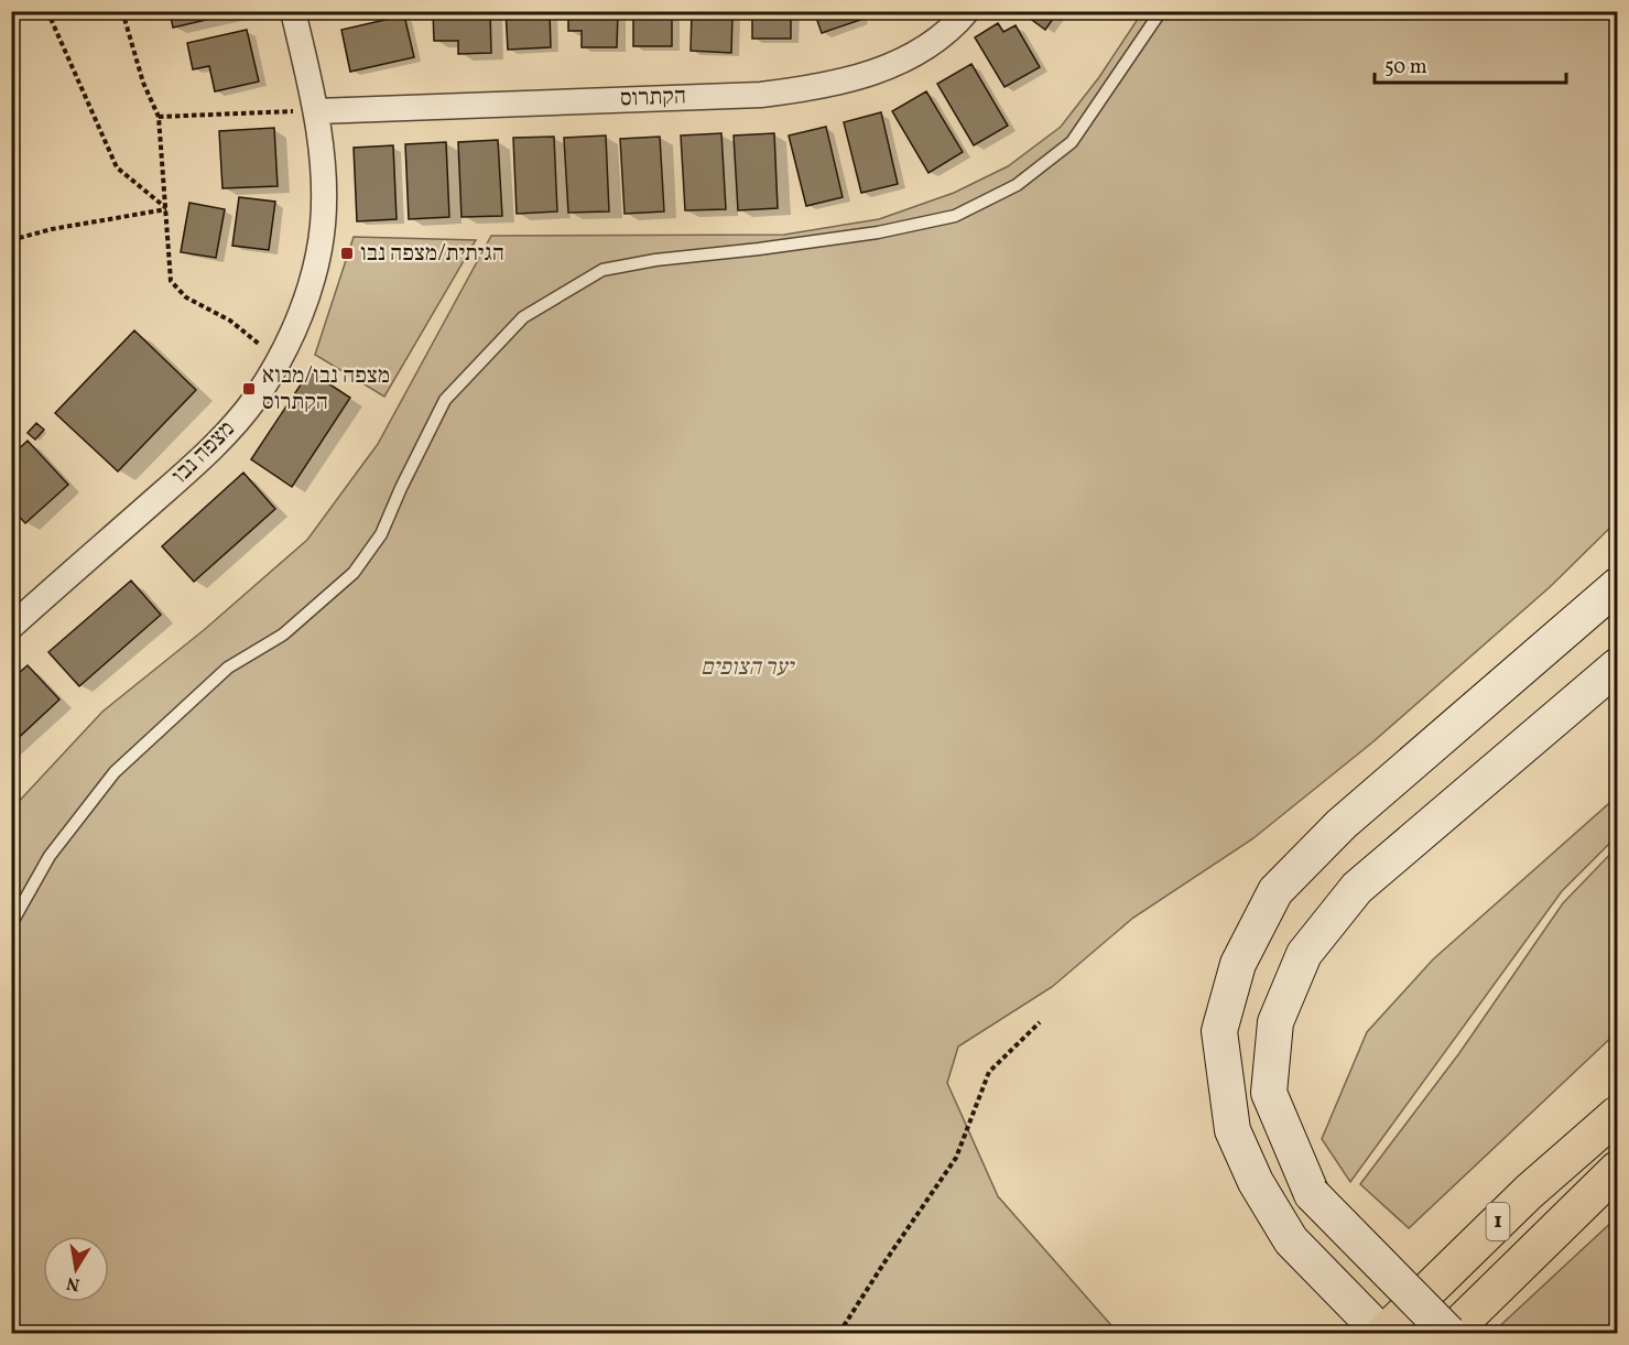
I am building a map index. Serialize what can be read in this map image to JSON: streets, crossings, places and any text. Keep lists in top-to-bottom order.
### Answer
{
  "streets": {
    "highway": ["1"],
    "street": ["הקתרוס", "מצפה נבו"]
  },
  "crossings": [
    ["הקתרוס", "מצפה נבו"]
  ],
  "parks": ["יער הצופים"],
  "places": {
    "transit": ["הגיתית/מצפה נבו", "מצפה נבו/מבוא הקתרוס"]
  },
  "scale_bar": "50 m",
  "north": "bottom"
}
